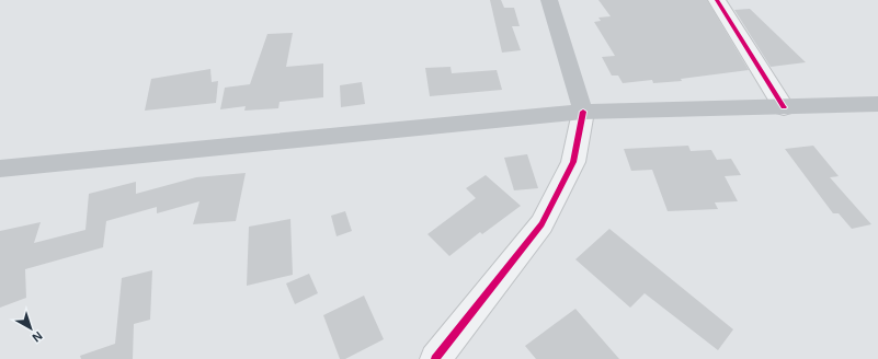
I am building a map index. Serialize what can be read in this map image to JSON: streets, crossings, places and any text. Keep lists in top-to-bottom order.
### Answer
{
  "north": "bottom right"
}
